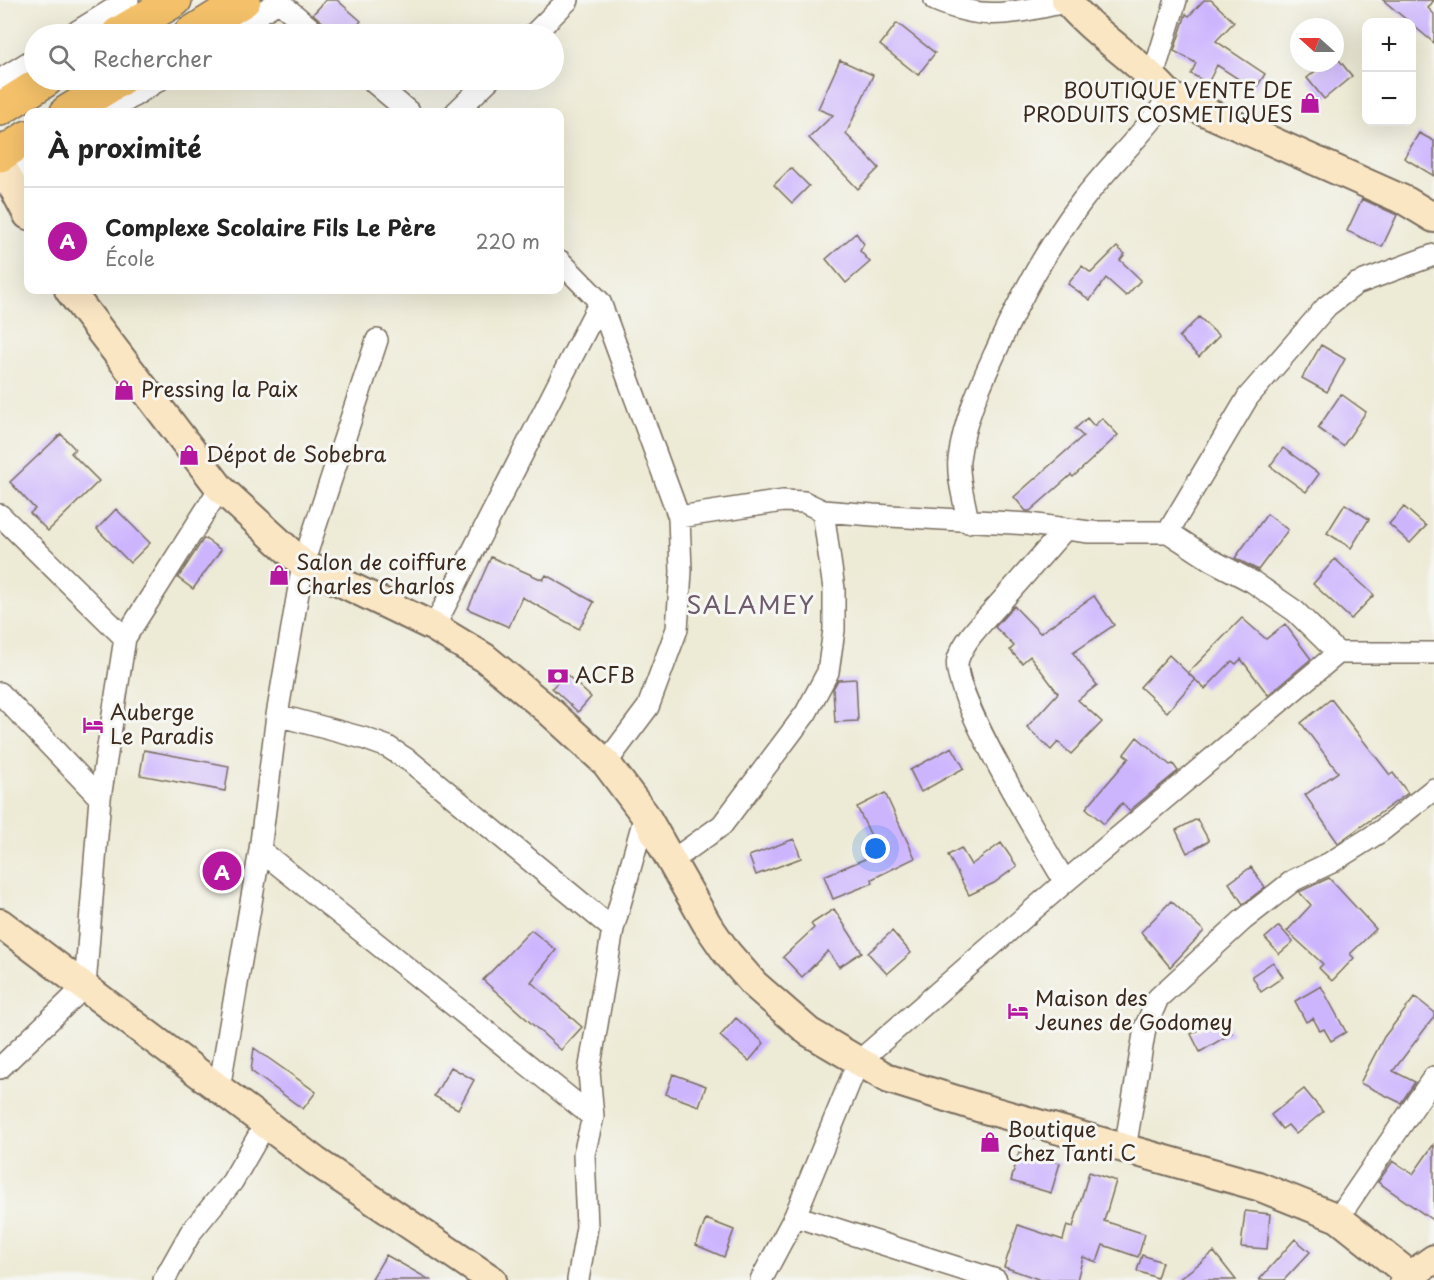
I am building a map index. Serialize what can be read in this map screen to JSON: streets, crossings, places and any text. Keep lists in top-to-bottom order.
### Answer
{
  "districts": ["SALAMEY"],
  "places": {
    "shop": [
      "BOUTIQUE VENTE DE PRODUITS COSMETIQUES",
      "Pressing la Paix",
      "Dépot de Sobebra",
      "Salon de coiffure Charles Charlos",
      "Boutique Chez Tanti C"
    ],
    "bank": ["ACFB"],
    "hotel": ["Auberge Le Paradis", "Maison des Jeunes de Godomey"]
  },
  "north": "left",
  "page": {
    "map_buttons": ["+", "−"],
    "search": "Rechercher",
    "heading": "À proximité",
    "list": [
      {
        "mark": "A",
        "name": "Complexe Scolaire Fils Le Père",
        "note": "École",
        "value": "220 m"
      }
    ],
    "pins": "A"
  }
}
